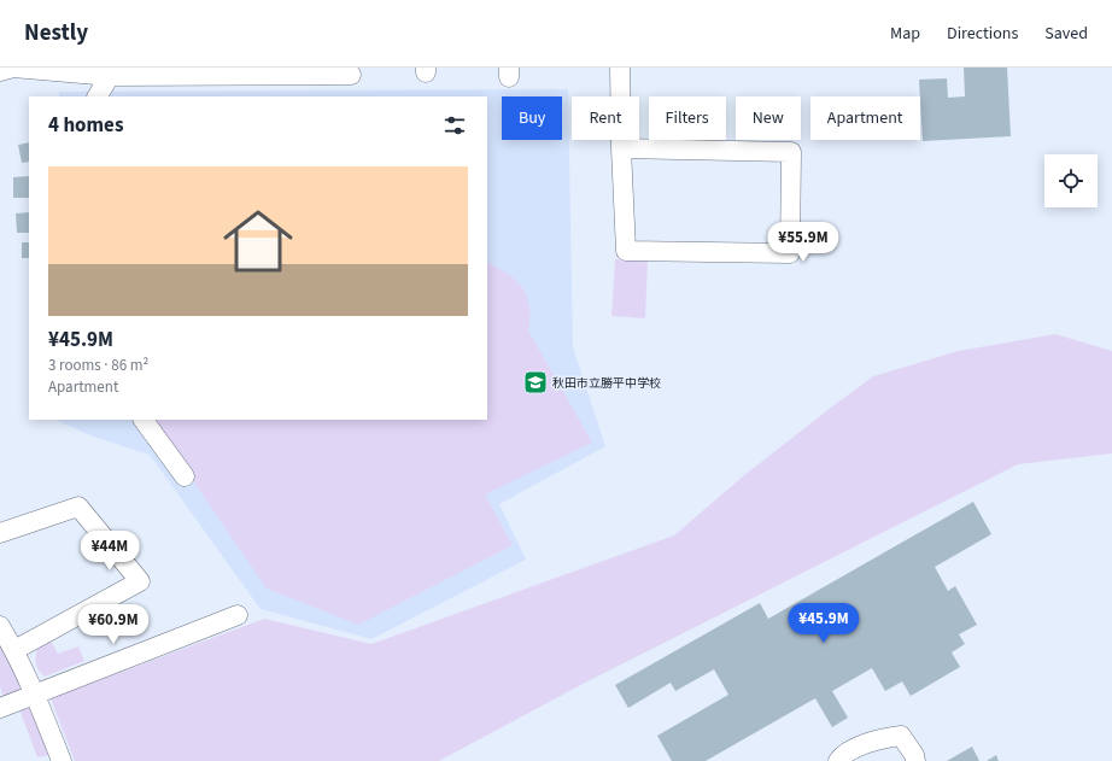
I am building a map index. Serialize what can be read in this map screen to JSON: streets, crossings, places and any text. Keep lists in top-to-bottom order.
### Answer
{
  "places": {
    "school or university": ["秋田市立勝平中学校"]
  },
  "page": {
    "header": "Nestly",
    "nav": ["Map", "Directions", "Saved"],
    "chip": [
      "Buy",
      "Rent",
      "Filters",
      "New",
      "Apartment"
    ],
    "heading": "4 homes",
    "list": [
      {
        "name": "¥45.9M",
        "note": "3 rooms · 86 m² · Apartment"
      }
    ],
    "price": [
      "¥55.9M",
      "¥44M",
      "¥45.9M",
      "¥60.9M"
    ]
  }
}
